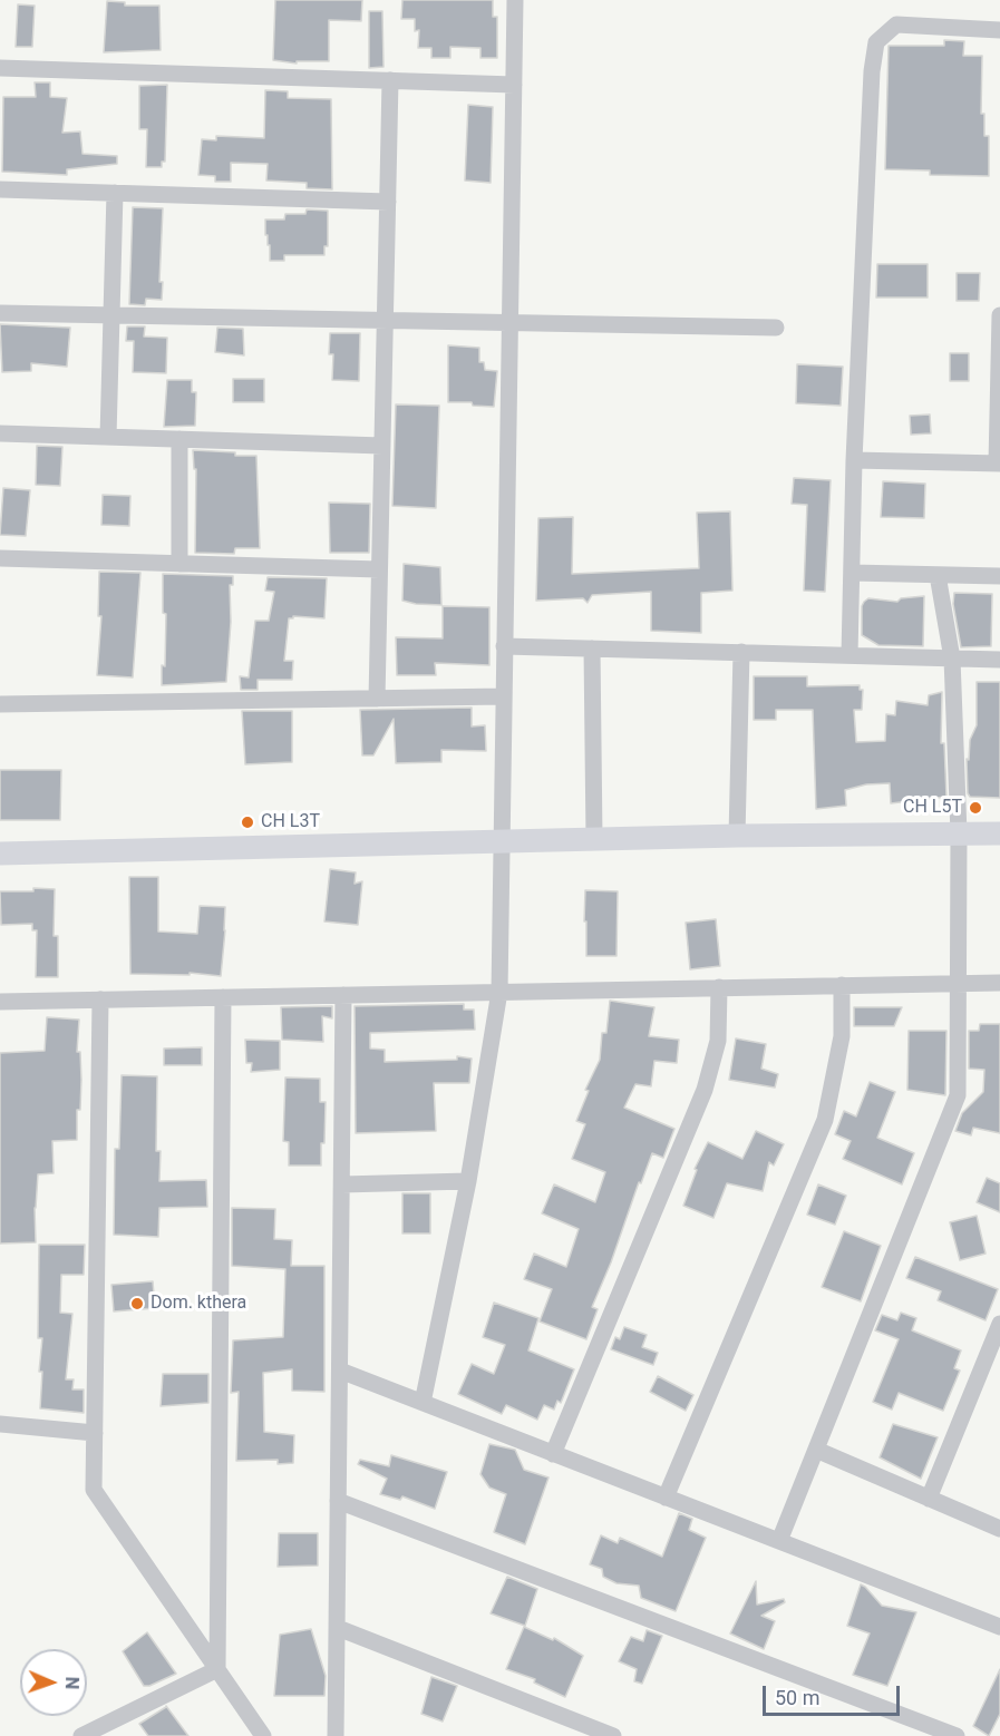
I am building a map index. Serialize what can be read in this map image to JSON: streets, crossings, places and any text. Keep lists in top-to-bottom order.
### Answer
{
  "places": ["CH L5T", "CH L3T", "Dom. kthera"],
  "scale_bar": "50 m",
  "north": "right"
}
